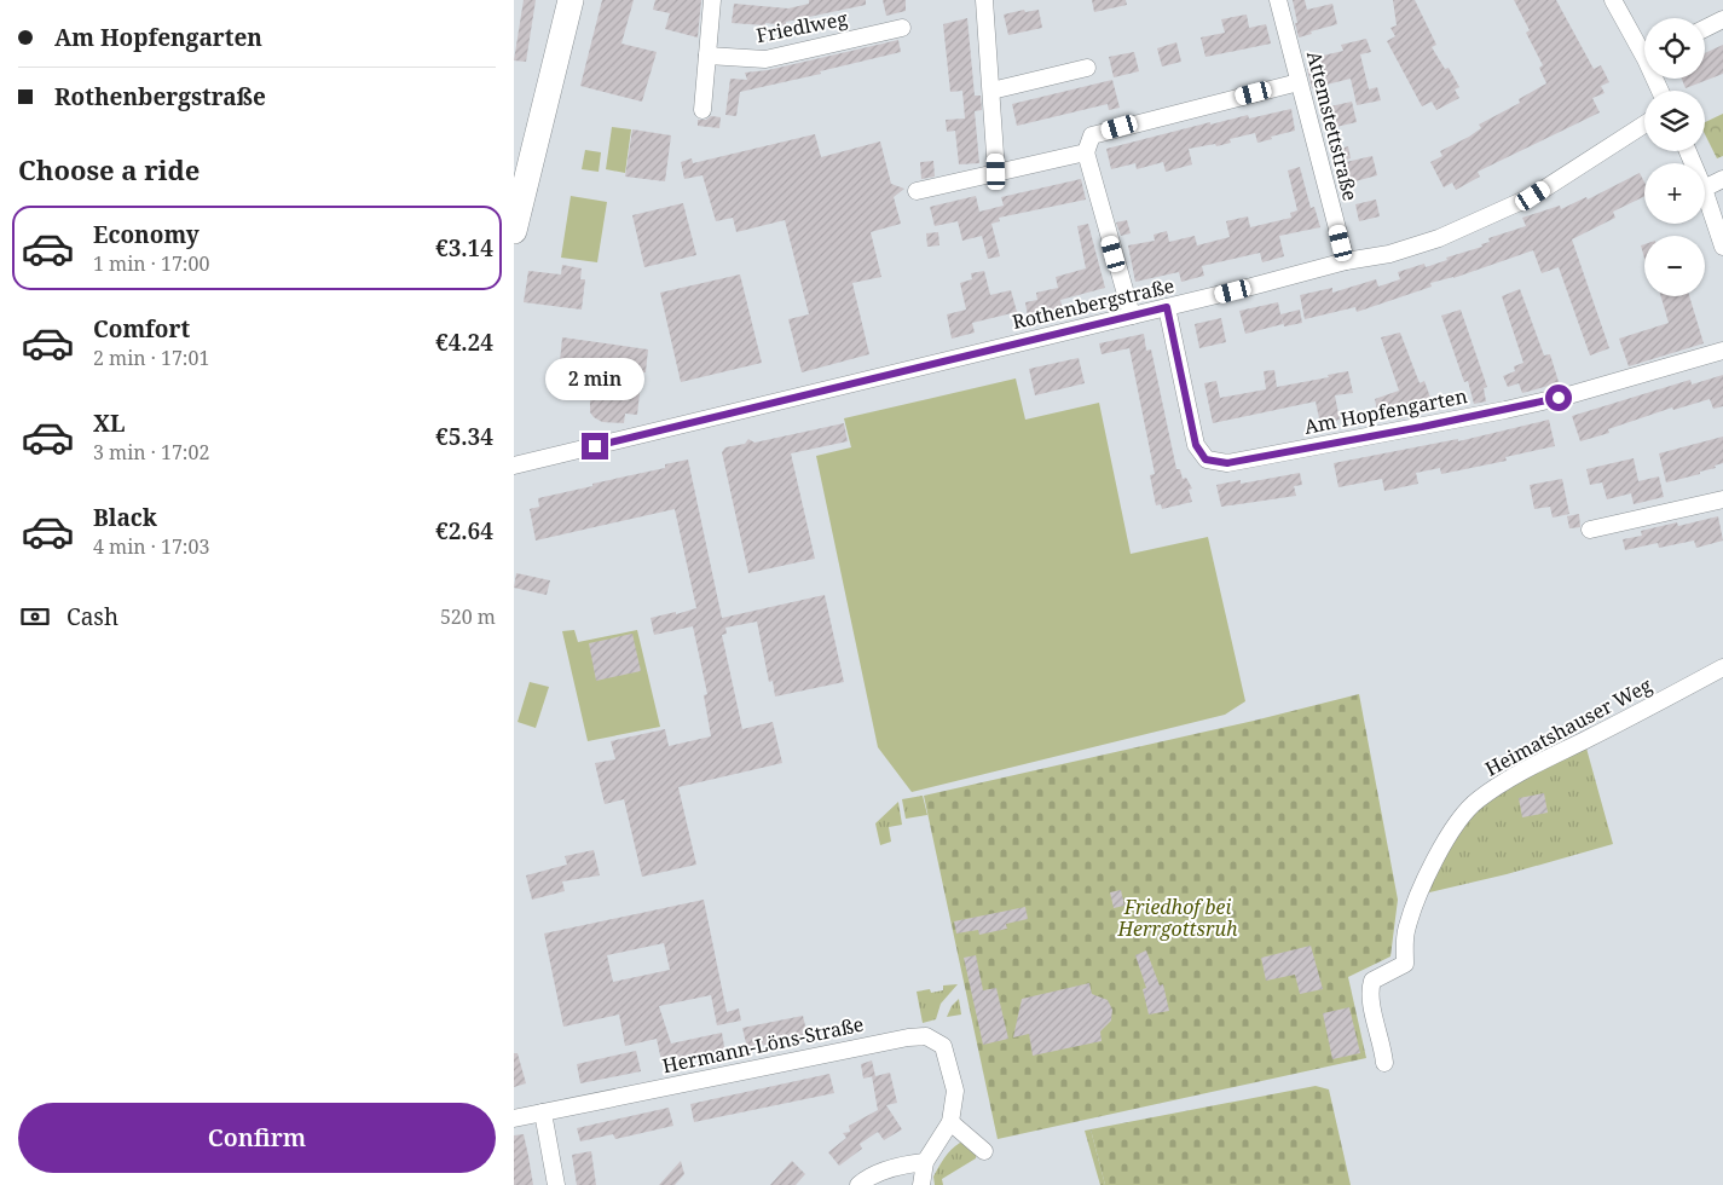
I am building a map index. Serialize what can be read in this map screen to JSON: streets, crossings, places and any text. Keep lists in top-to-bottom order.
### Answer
{
  "streets": {
    "street": [
      "Friedlweg",
      "Attemstettstraße",
      "Rothenbergstraße",
      "Am Hopfengarten",
      "Heimatshauser Weg",
      "Hermann-Löns-Straße"
    ]
  },
  "crossings": [
    ["Attemstettstraße", "Rothenbergstraße"],
    ["Rothenbergstraße", "Am Hopfengarten"]
  ],
  "parks": ["Friedhof bei Herrgottsruh"],
  "page": {
    "banner": ["Am Hopfengarten", "Rothenbergstraße"],
    "map_buttons": ["+", "−"],
    "heading": "Choose a ride",
    "list": [
      {
        "name": "Economy",
        "note": "1 min · 17:00",
        "value": "€3.14"
      },
      {
        "name": "Comfort",
        "note": "2 min · 17:01",
        "value": "€4.24"
      },
      {
        "name": "XL",
        "note": "3 min · 17:02",
        "value": "€5.34"
      },
      {
        "name": "Black",
        "note": "4 min · 17:03",
        "value": "€2.64"
      }
    ],
    "bubble": "2 min",
    "pay": ["Cash", "520 m"],
    "buttons": "Confirm"
  }
}
